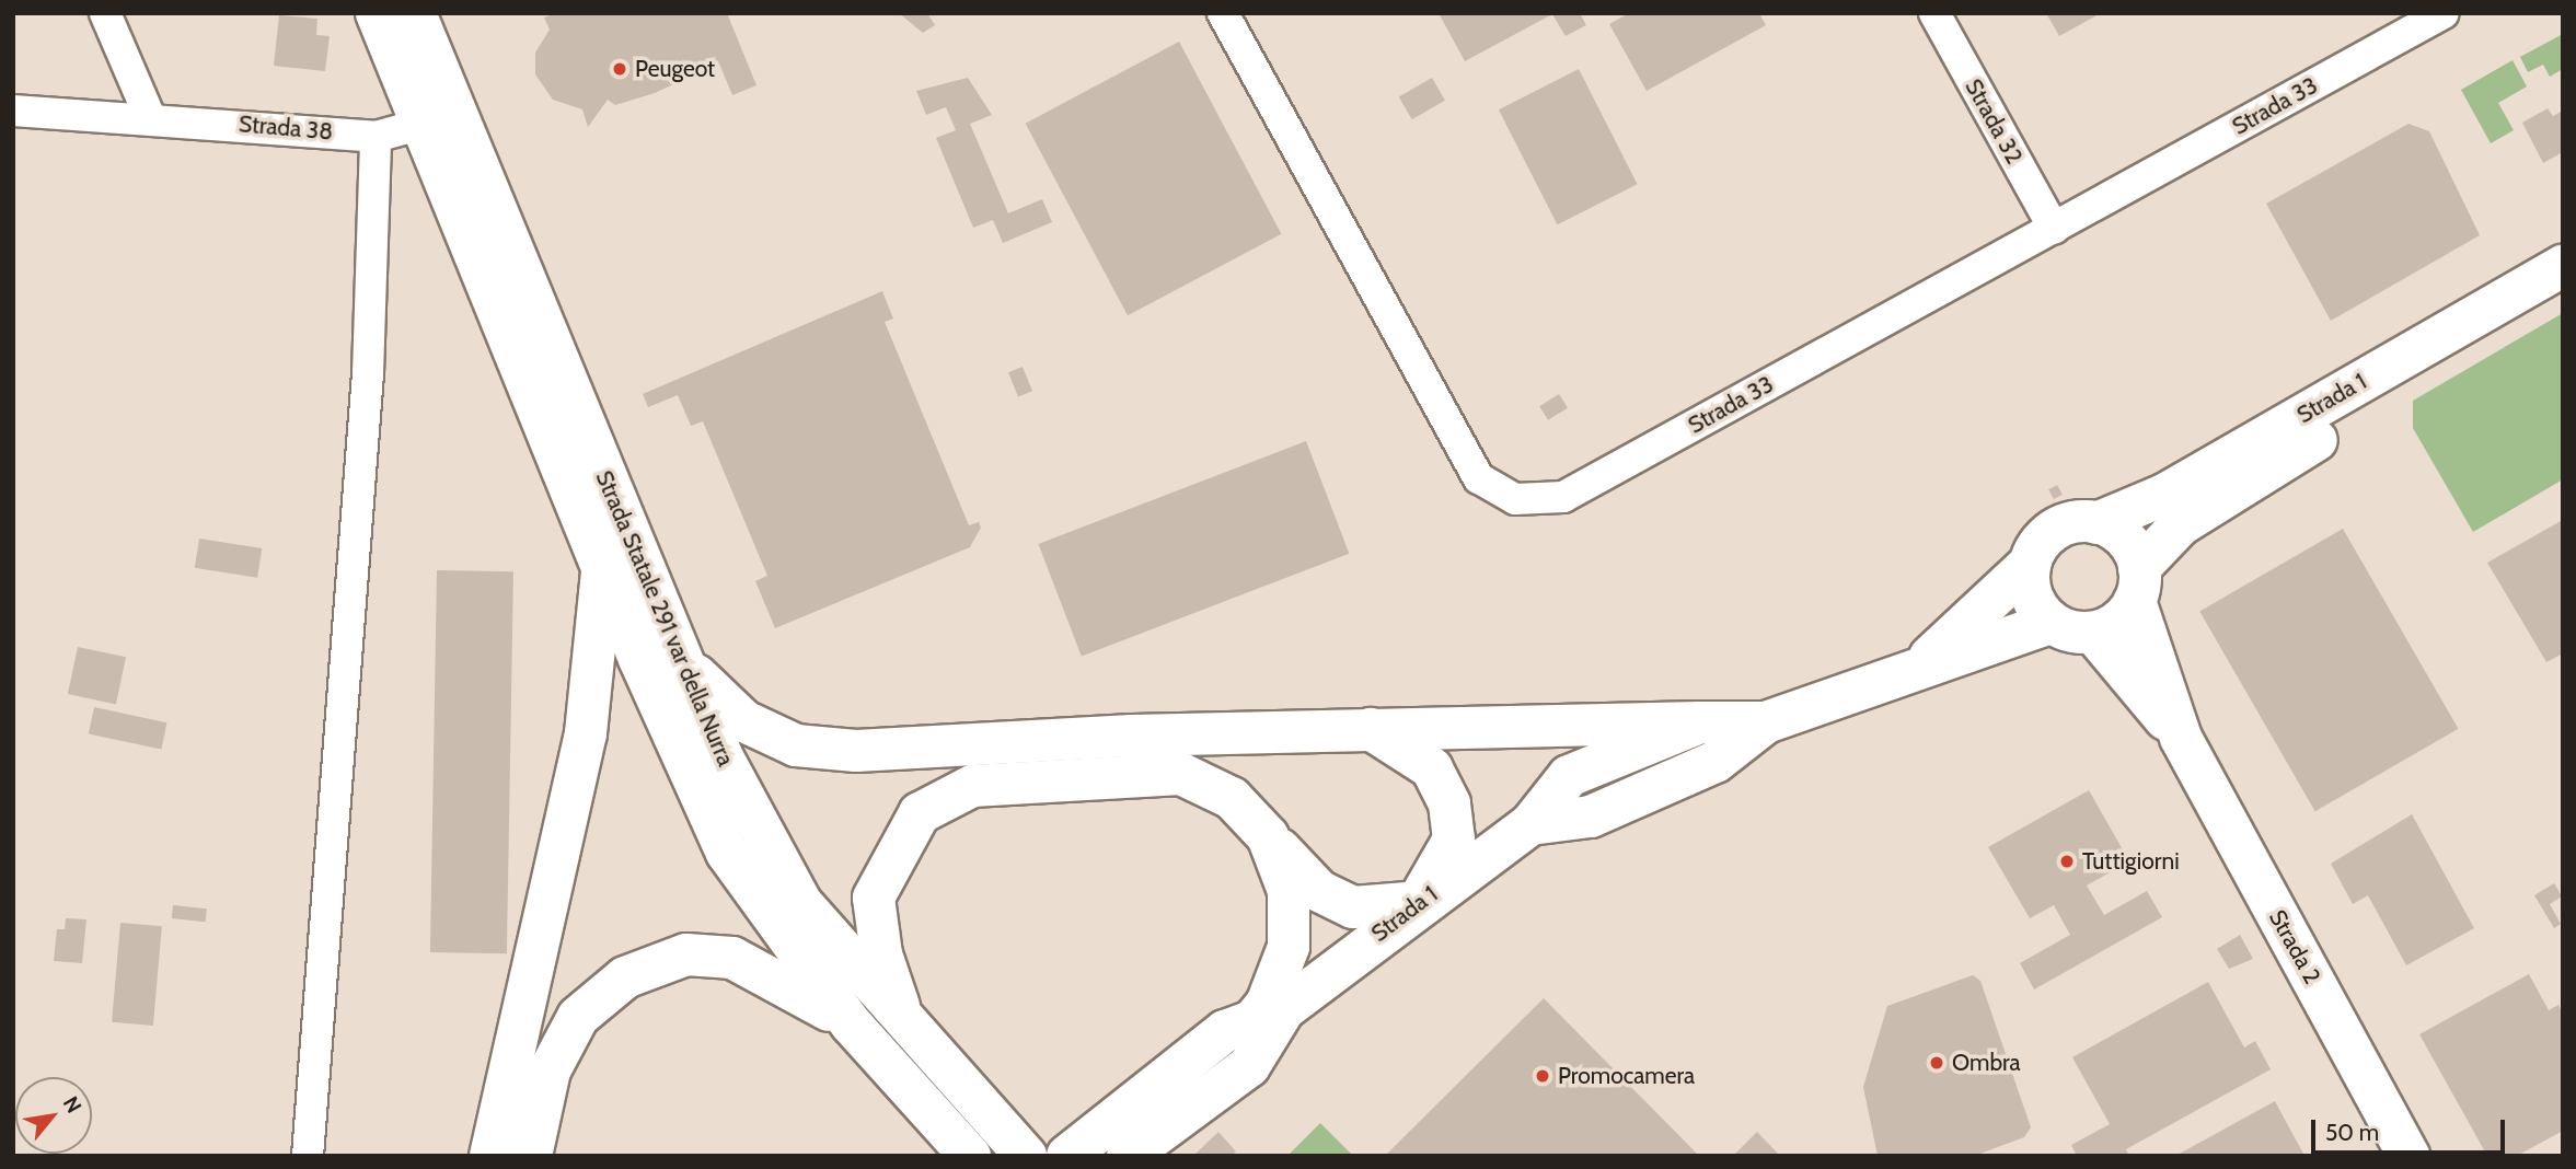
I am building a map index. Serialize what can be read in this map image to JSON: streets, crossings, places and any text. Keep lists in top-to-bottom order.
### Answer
{
  "streets": {
    "main road": ["Strada 1", "Strada Statale 291 var della Nurra", "Strada 2"],
    "street": ["Strada 33", "Strada 32", "Strada 38"]
  },
  "crossings": [
    ["Strada 33", "Strada 32"],
    ["Strada 38", "Strada Statale 291 var della Nurra"],
    ["Strada 1", "Strada 2"]
  ],
  "places": [
    "Peugeot",
    "Tuttigiorni",
    "Ombra",
    "Promocamera"
  ],
  "scale_bar": "50 m",
  "north": "top right"
}
